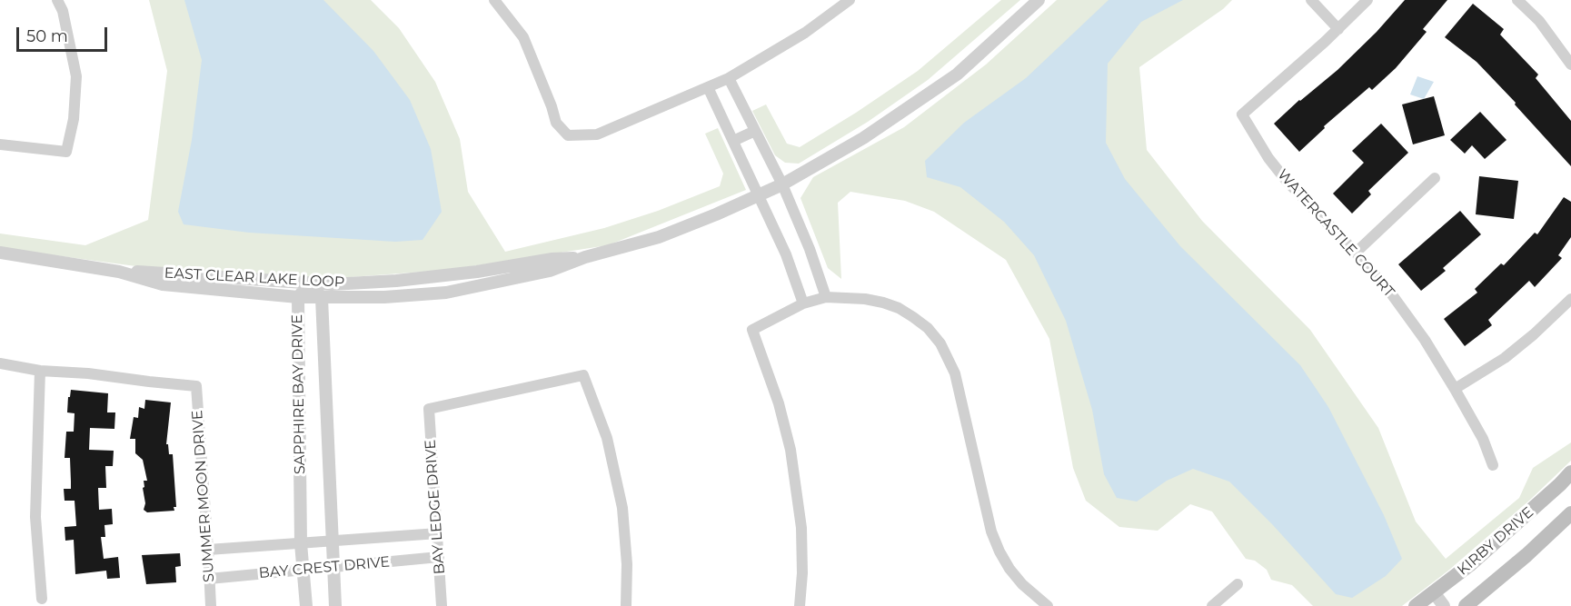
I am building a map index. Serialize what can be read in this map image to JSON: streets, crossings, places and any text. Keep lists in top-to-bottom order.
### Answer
{
  "streets": {
    "main road": ["KIRBY DRIVE"],
    "street": [
      "WATERCASTLE COURT",
      "EAST CLEAR LAKE LOOP",
      "SAPPHIRE BAY DRIVE",
      "SUMMER MOON DRIVE",
      "BAY LEDGE DRIVE",
      "BAY CREST DRIVE"
    ]
  },
  "crossings": [
    ["EAST CLEAR LAKE LOOP", "SAPPHIRE BAY DRIVE"],
    ["SAPPHIRE BAY DRIVE", "BAY CREST DRIVE"],
    ["SUMMER MOON DRIVE", "BAY CREST DRIVE"],
    ["BAY LEDGE DRIVE", "BAY CREST DRIVE"]
  ],
  "scale_bar": "50 m"
}
